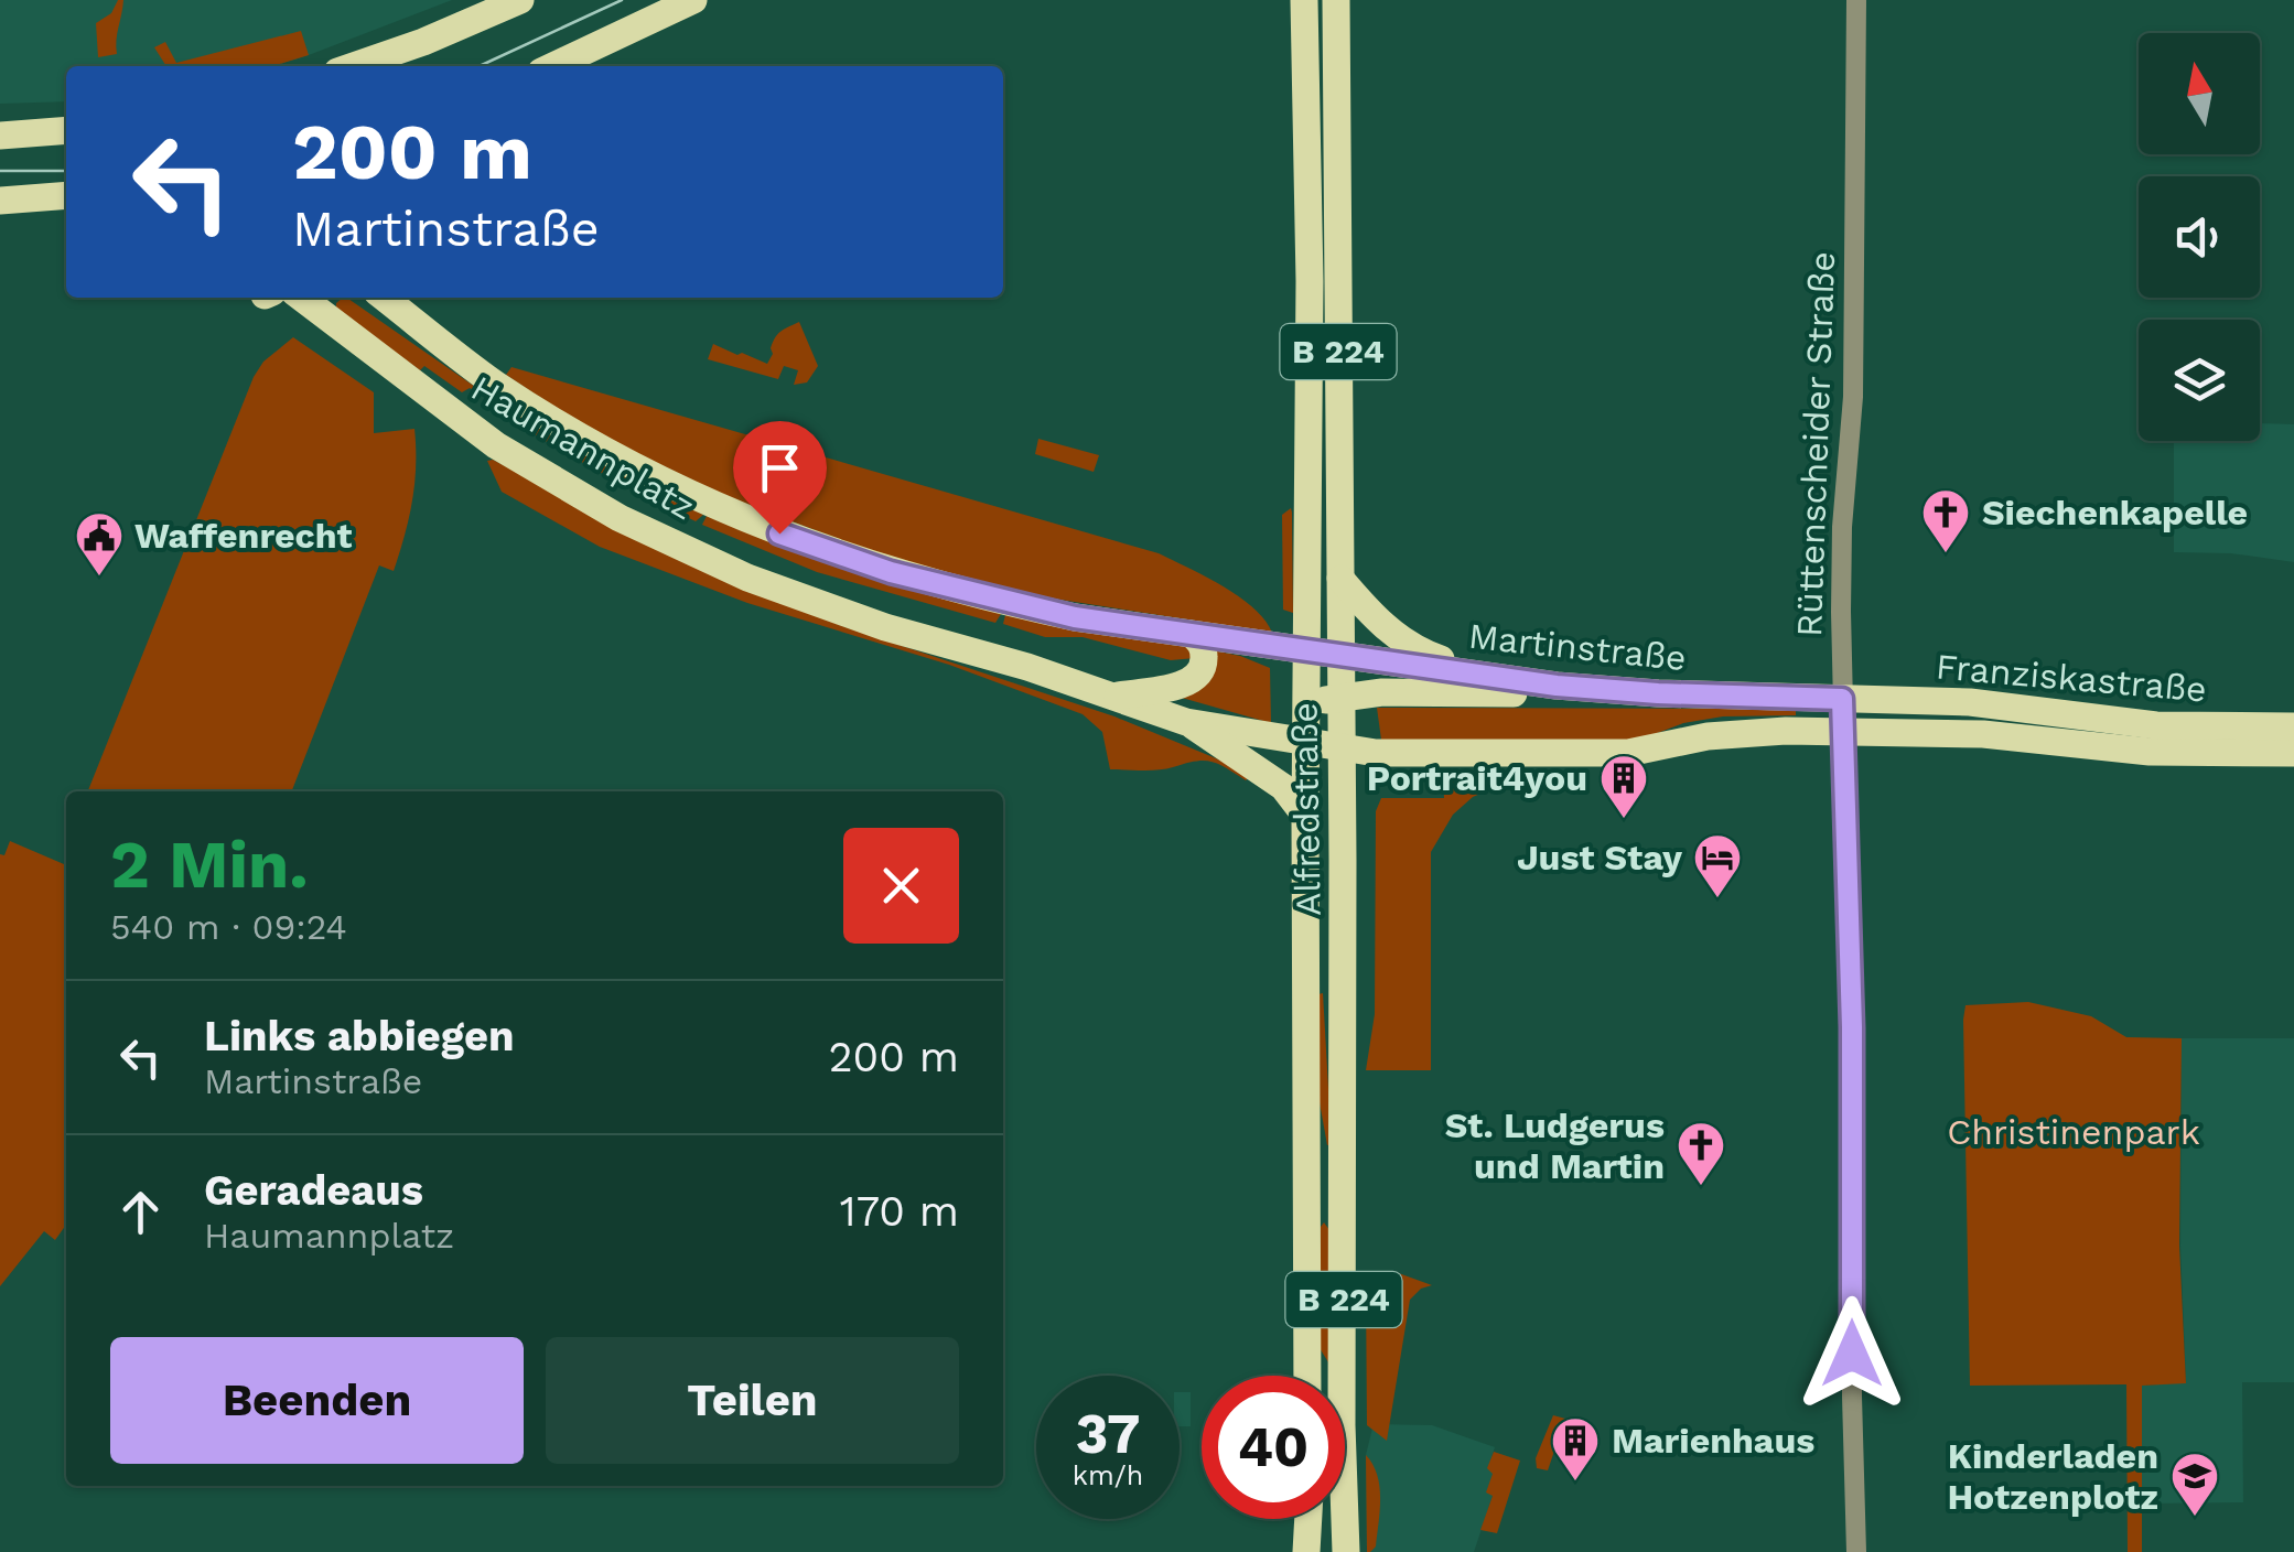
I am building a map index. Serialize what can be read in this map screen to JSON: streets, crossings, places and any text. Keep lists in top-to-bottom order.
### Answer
{
  "streets": {
    "main road": [
      "B 224",
      "Haumannplatz",
      "Martinstraße",
      "Franziskastraße",
      "Alfredstraße"
    ],
    "street": ["Rüttenscheider Straße"]
  },
  "crossings": [
    ["Rüttenscheider Straße", "Martinstraße"],
    ["Rüttenscheider Straße", "Franziskastraße"],
    ["Haumannplatz", "Martinstraße"],
    ["Haumannplatz", "Alfredstraße"],
    ["Martinstraße", "Franziskastraße"],
    ["Martinstraße", "Alfredstraße"]
  ],
  "parks": ["Christinenpark"],
  "places": {
    "church": ["Siechenkapelle", "St. Ludgerus und Martin"],
    "public building": ["Waffenrecht"],
    "building": ["Portrait4you", "Marienhaus"],
    "hotel": ["Just Stay"],
    "school or university": ["Kinderladen Hotzenplotz"]
  },
  "north": "top",
  "page": {
    "turn": ["200 m", "Martinstraße"],
    "heading": ["2 Min.", "540 m · 09:24"],
    "list": [
      {
        "name": "Links abbiegen",
        "note": "Martinstraße",
        "value": "200 m"
      },
      {
        "name": "Geradeaus",
        "note": "Haumannplatz",
        "value": "170 m"
      }
    ],
    "buttons": ["Beenden", "Teilen"],
    "speed": "37 km/h",
    "limit": "40"
  }
}
